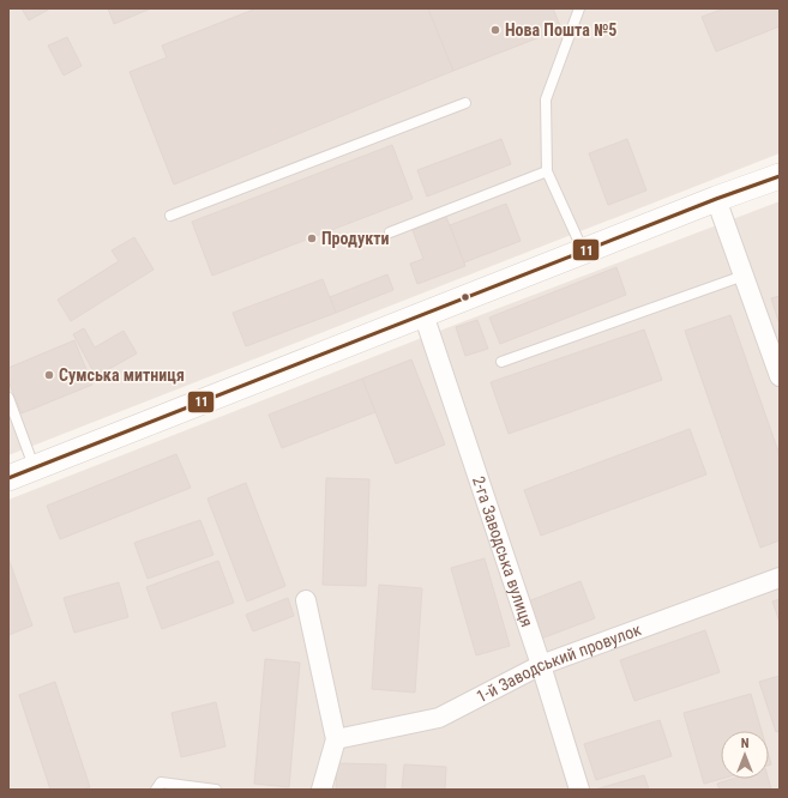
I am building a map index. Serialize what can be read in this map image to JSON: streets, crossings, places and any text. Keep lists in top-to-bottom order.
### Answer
{
  "streets": {
    "street": ["2-га Заводська вулиця", "1-й Заводський провулок"]
  },
  "crossings": [
    ["2-га Заводська вулиця", "1-й Заводський провулок"]
  ],
  "places": ["Нова Пошта №5", "Продукти", "Сумська митниця"],
  "lines": ["transit line 11"],
  "north": "top"
}
